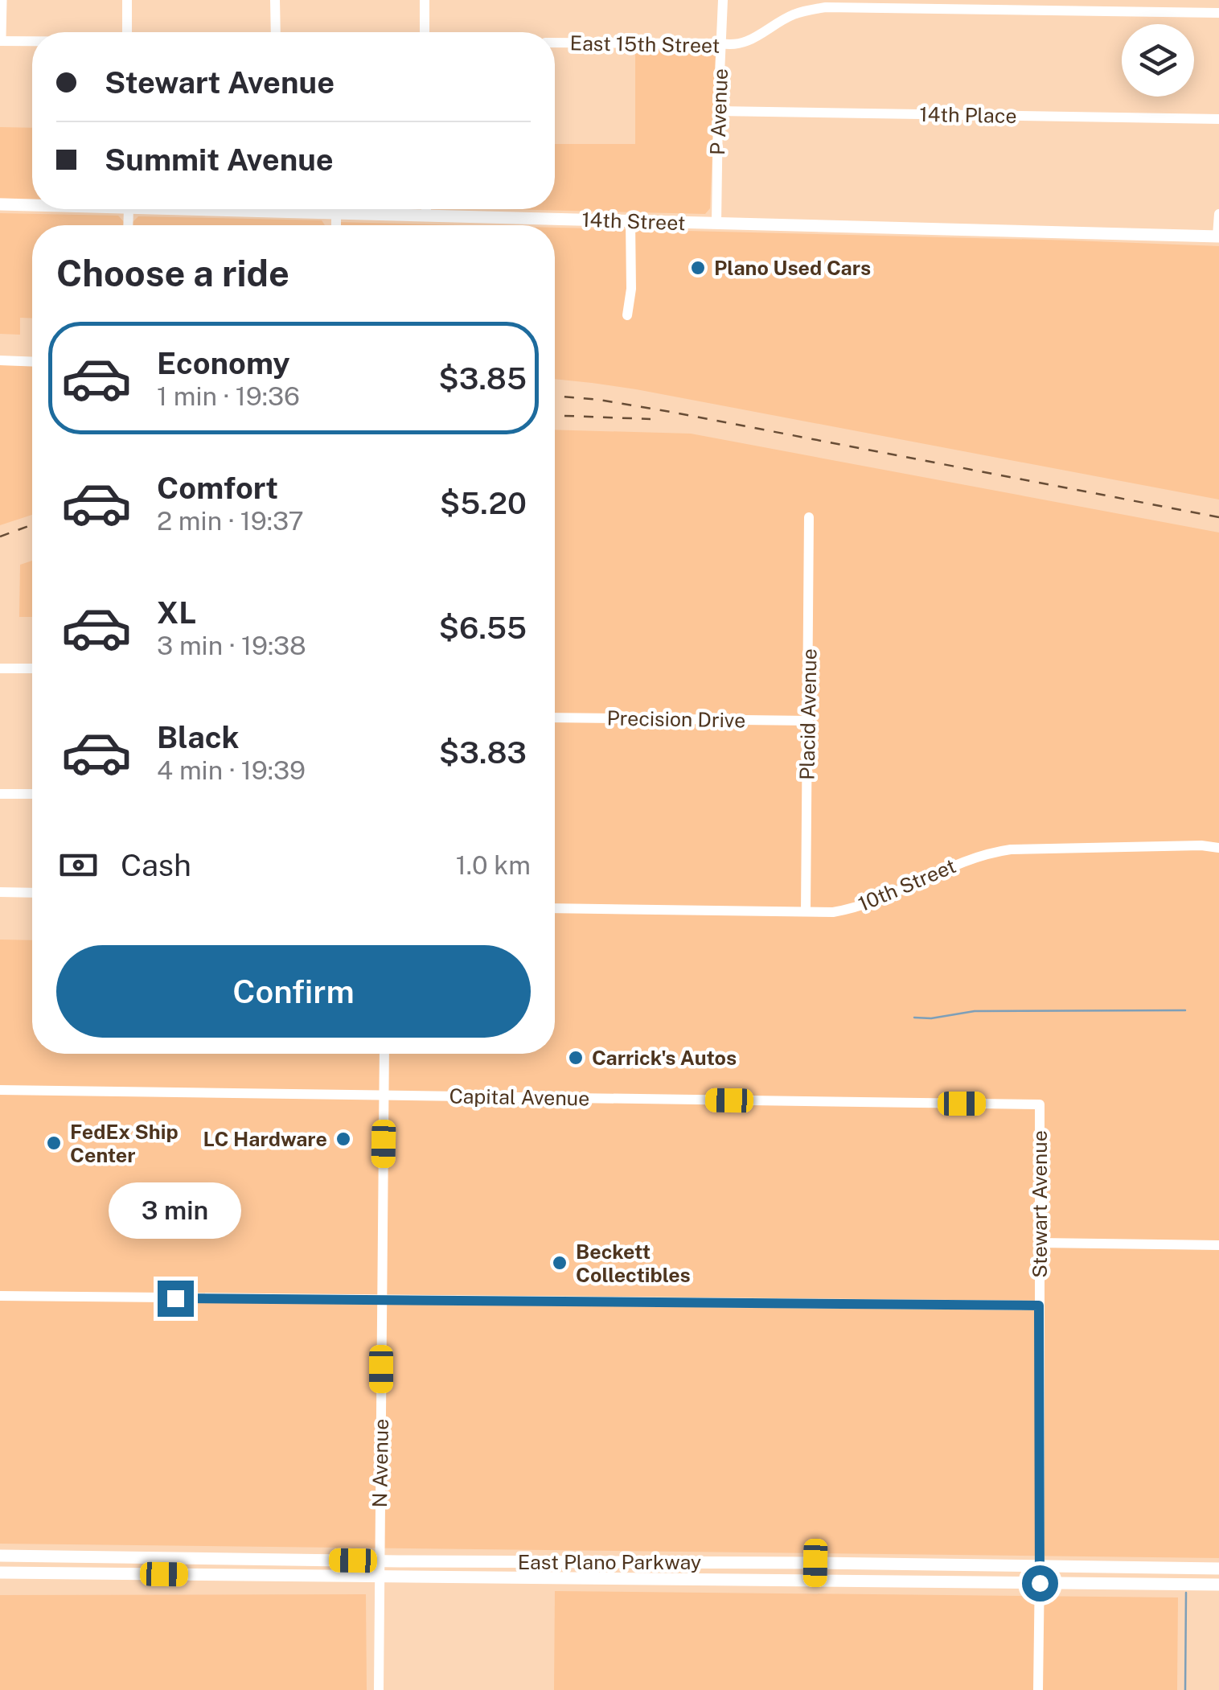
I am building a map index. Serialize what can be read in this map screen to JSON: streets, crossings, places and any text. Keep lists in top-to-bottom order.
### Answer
{
  "streets": {
    "main road": ["14th Street", "East Plano Parkway"],
    "street": [
      "East 15th Street",
      "P Avenue",
      "14th Place",
      "Placid Avenue",
      "Precision Drive",
      "10th Street",
      "Capital Avenue",
      "Stewart Avenue",
      "N Avenue"
    ]
  },
  "crossings": [
    ["East 15th Street", "P Avenue"],
    ["P Avenue", "14th Place"],
    ["P Avenue", "14th Street"],
    ["Placid Avenue", "Precision Drive"],
    ["Placid Avenue", "10th Street"],
    ["Capital Avenue", "Stewart Avenue"],
    ["Capital Avenue", "N Avenue"],
    ["Stewart Avenue", "East Plano Parkway"],
    ["N Avenue", "East Plano Parkway"]
  ],
  "places": [
    "Plano Used Cars",
    "Carrick's Autos",
    "LC Hardware",
    "FedEx Ship Center",
    "Beckett Collectibles"
  ],
  "page": {
    "banner": ["Stewart Avenue", "Summit Avenue"],
    "heading": "Choose a ride",
    "list": [
      {
        "name": "Economy",
        "note": "1 min · 19:36",
        "value": "$3.85"
      },
      {
        "name": "Comfort",
        "note": "2 min · 19:37",
        "value": "$5.20"
      },
      {
        "name": "XL",
        "note": "3 min · 19:38",
        "value": "$6.55"
      },
      {
        "name": "Black",
        "note": "4 min · 19:39",
        "value": "$3.83"
      }
    ],
    "pay": ["Cash", "1.0 km"],
    "buttons": "Confirm",
    "bubble": "3 min"
  }
}
